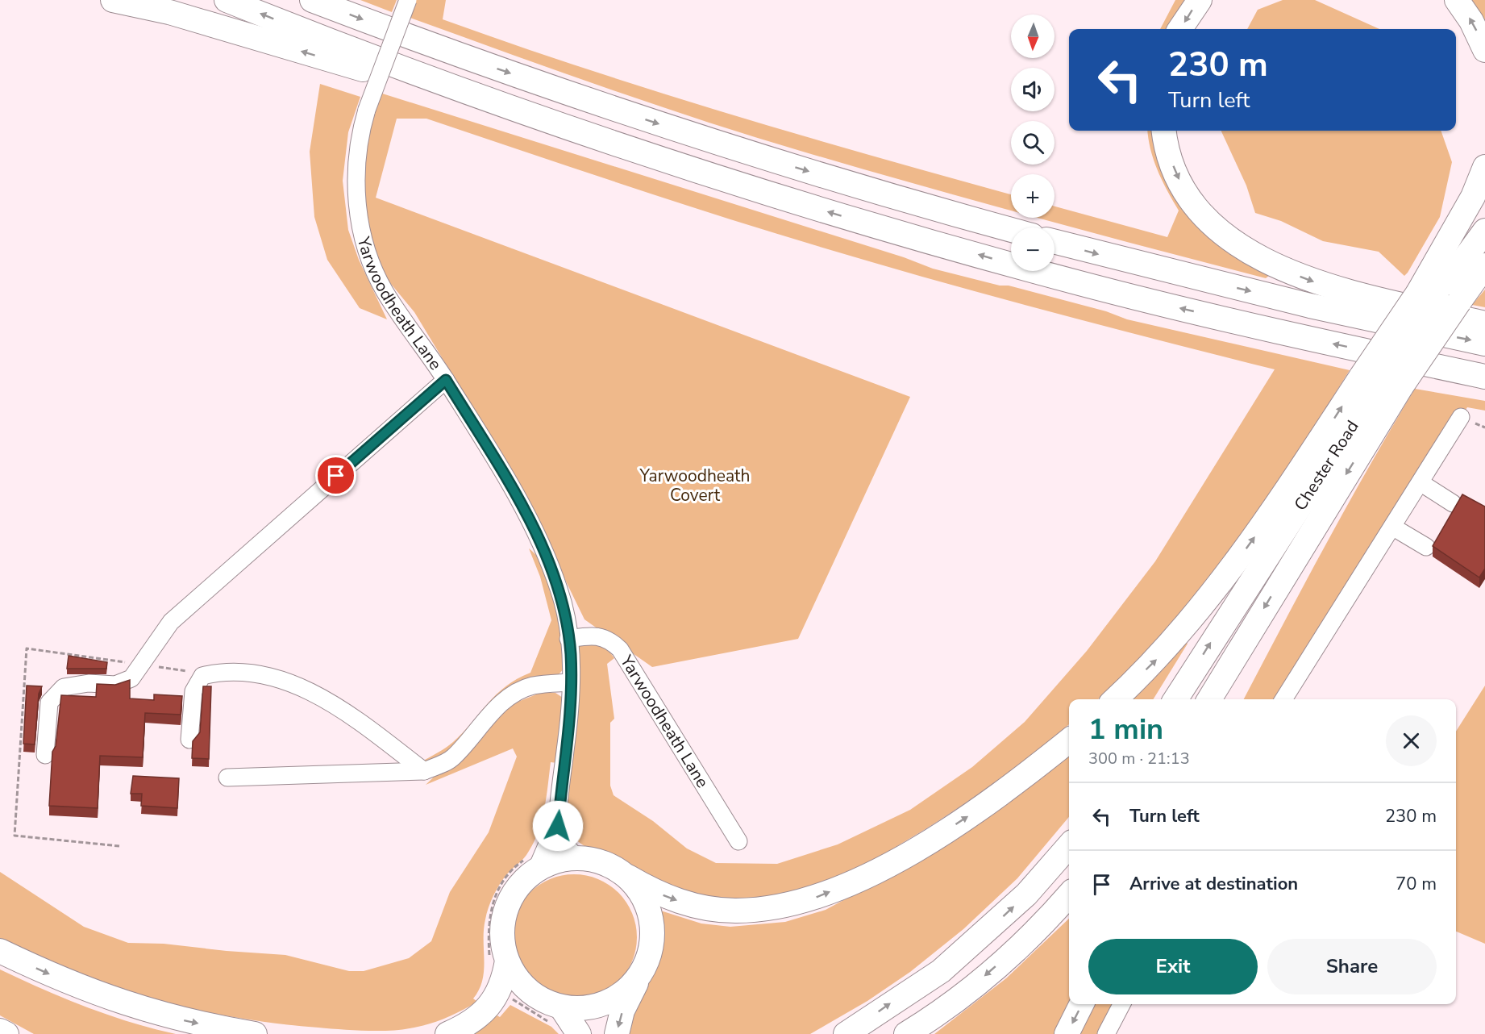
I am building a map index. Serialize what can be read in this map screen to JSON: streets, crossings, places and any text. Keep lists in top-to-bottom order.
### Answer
{
  "streets": {
    "highway": ["Chester Road"],
    "street": ["Yarwoodheath Lane"]
  },
  "parks": ["Yarwoodheath Covert"],
  "north": "bottom",
  "page": {
    "map_buttons": ["+", "−"],
    "turn": ["230 m", "Turn left"],
    "heading": ["1 min", "300 m · 21:13"],
    "list": [
      {
        "name": "Turn left",
        "value": "230 m"
      },
      {
        "name": "Arrive at destination",
        "value": "70 m"
      }
    ],
    "buttons": ["Exit", "Share"]
  }
}
